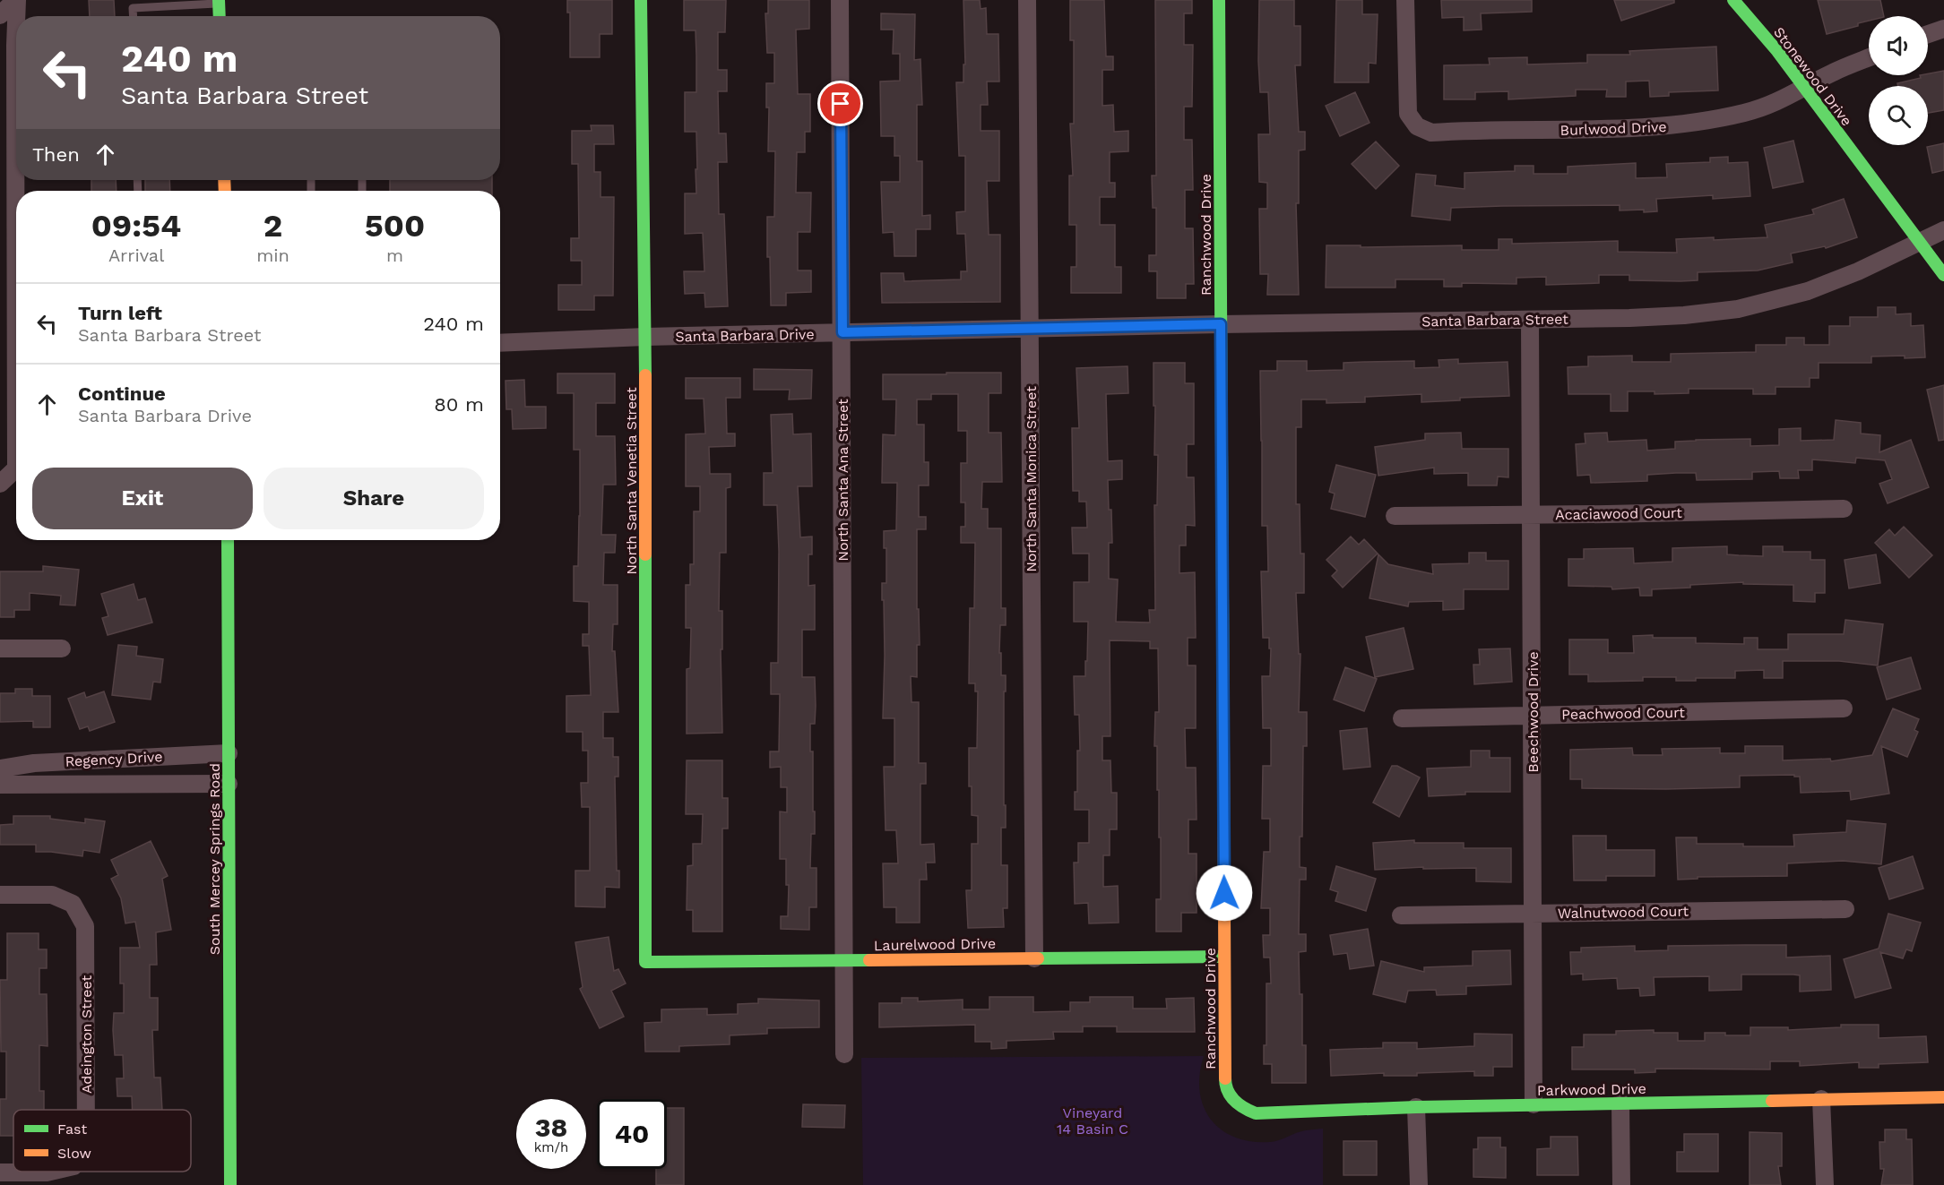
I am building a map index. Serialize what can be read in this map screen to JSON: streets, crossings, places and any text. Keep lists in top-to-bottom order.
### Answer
{
  "streets": {
    "street": [
      "Stonewood Drive",
      "Burlwood Drive",
      "Ranchwood Drive",
      "Santa Barbara Street",
      "Santa Barbara Drive",
      "North Santa Monica Street",
      "North Santa Ana Street",
      "North Santa Venetia Street",
      "Acaciawood Court",
      "Beechwood Drive",
      "Peachwood Court",
      "Regency Drive",
      "South Mercey Springs Road",
      "Walnutwood Court",
      "Laurelwood Drive",
      "Adeington Street",
      "Parkwood Drive"
    ]
  },
  "crossings": [
    ["Stonewood Drive", "Burlwood Drive"],
    ["Stonewood Drive", "Santa Barbara Street"],
    ["Ranchwood Drive", "Santa Barbara Street"],
    ["Ranchwood Drive", "Laurelwood Drive"],
    ["Ranchwood Drive", "Parkwood Drive"],
    ["Santa Barbara Street", "Santa Barbara Drive"],
    ["Santa Barbara Street", "North Santa Monica Street"],
    ["Santa Barbara Street", "Beechwood Drive"],
    ["Santa Barbara Drive", "North Santa Monica Street"],
    ["Santa Barbara Drive", "North Santa Ana Street"],
    ["Santa Barbara Drive", "North Santa Venetia Street"],
    ["North Santa Monica Street", "Laurelwood Drive"],
    ["North Santa Ana Street", "Laurelwood Drive"],
    ["North Santa Venetia Street", "Laurelwood Drive"],
    ["Acaciawood Court", "Beechwood Drive"],
    ["Beechwood Drive", "Peachwood Court"],
    ["Beechwood Drive", "Walnutwood Court"],
    ["Beechwood Drive", "Parkwood Drive"],
    ["Regency Drive", "South Mercey Springs Road"]
  ],
  "parks": ["Vineyard 14 Basin C"],
  "legend": ["Fast", "Slow"],
  "page": {
    "turn": ["240 m", "Santa Barbara Street"],
    "then": "Then",
    "eta": [
      "09:54",
      "Arrival",
      "2",
      "min",
      "500",
      "m"
    ],
    "list": [
      {
        "name": "Turn left",
        "note": "Santa Barbara Street",
        "value": "240 m"
      },
      {
        "name": "Continue",
        "note": "Santa Barbara Drive",
        "value": "80 m"
      }
    ],
    "buttons": ["Exit", "Share"],
    "speed": "38 km/h",
    "limit": "40"
  }
}
